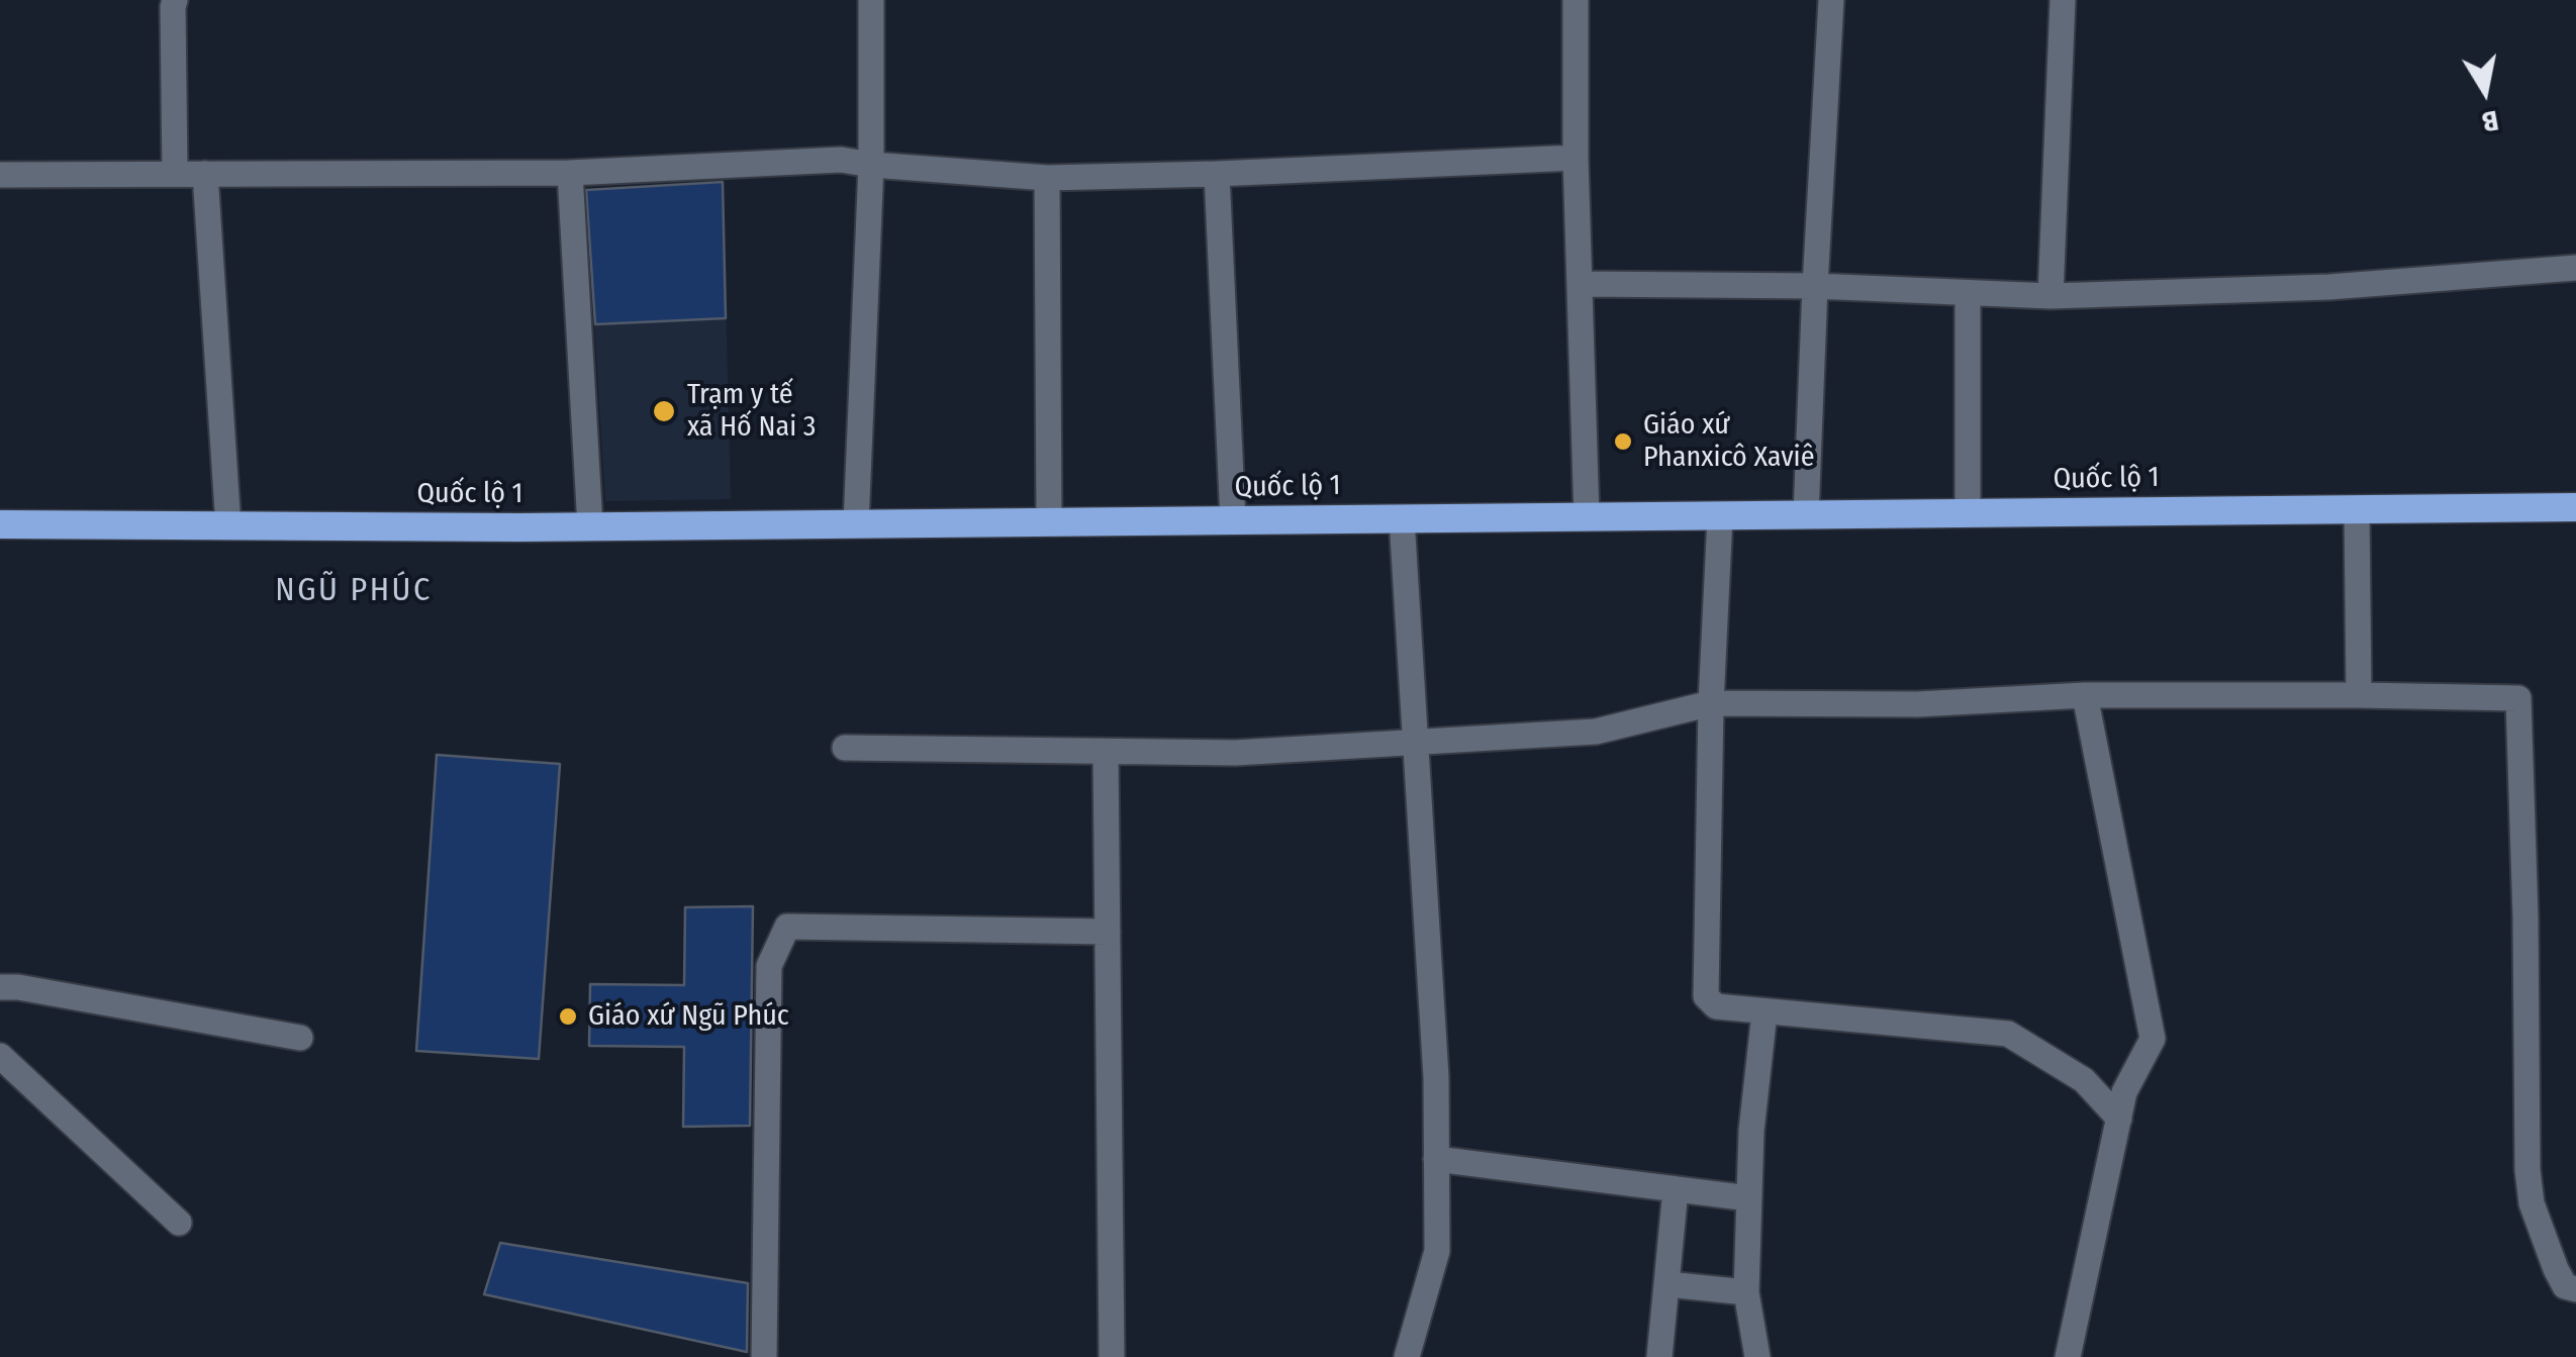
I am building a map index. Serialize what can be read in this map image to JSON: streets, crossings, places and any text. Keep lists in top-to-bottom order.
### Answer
{
  "streets": {
    "highway": ["Quốc lộ 1"]
  },
  "districts": ["NGŨ PHÚC"],
  "places": ["Trạm y tế xã Hố Nai 3", "Giáo xứ Phanxicô Xaviê", "Giáo xứ Ngũ Phúc"],
  "north": "bottom"
}
